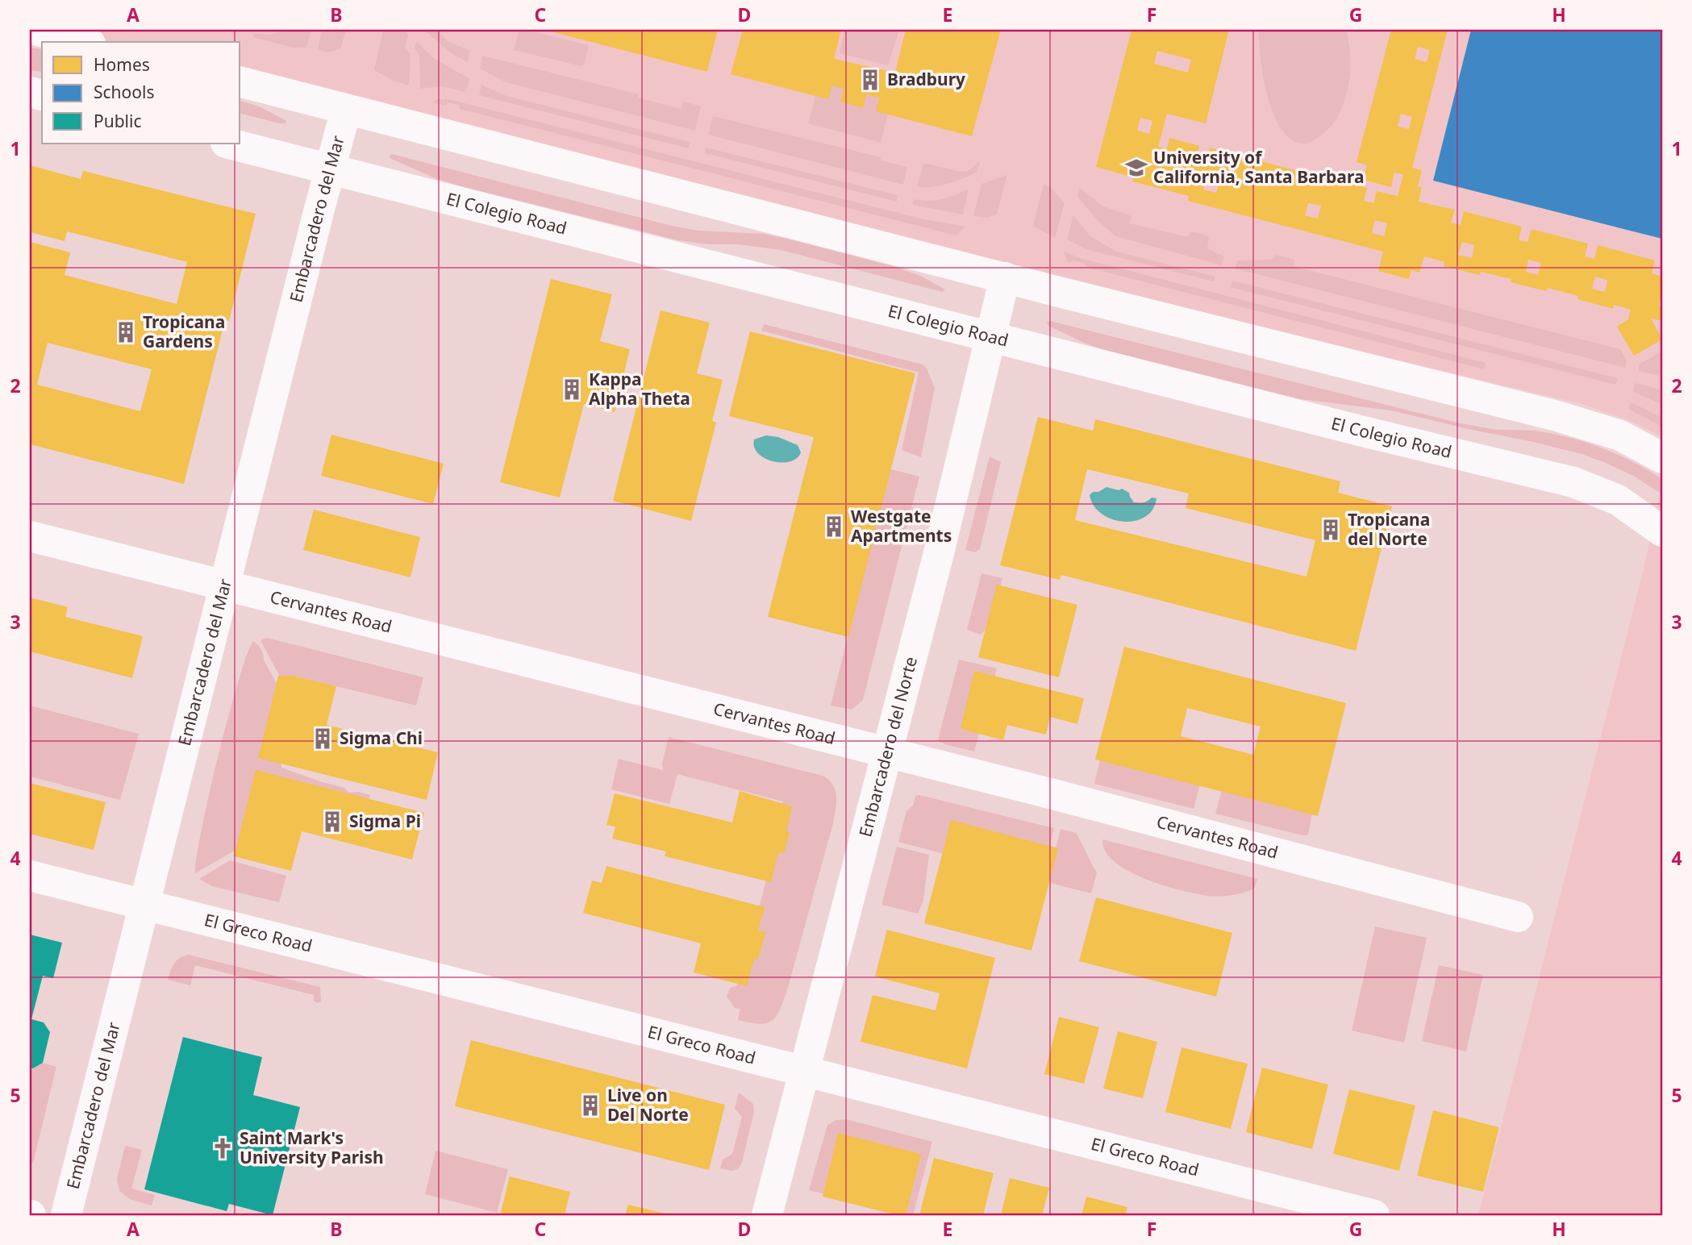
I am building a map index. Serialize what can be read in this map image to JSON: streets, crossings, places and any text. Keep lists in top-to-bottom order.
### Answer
{
  "streets": {
    "street": [
      "El Colegio Road",
      "Embarcadero del Mar",
      "Cervantes Road",
      "Embarcadero del Norte",
      "El Greco Road"
    ]
  },
  "crossings": [
    ["El Colegio Road", "Embarcadero del Mar"],
    ["El Colegio Road", "Embarcadero del Norte"],
    ["Embarcadero del Mar", "Cervantes Road"],
    ["Embarcadero del Mar", "El Greco Road"],
    ["Cervantes Road", "Embarcadero del Norte"],
    ["Embarcadero del Norte", "El Greco Road"]
  ],
  "places": {
    "building": [
      "Bradbury",
      "Tropicana Gardens",
      "Kappa Alpha Theta",
      "Westgate Apartments",
      "Tropicana del Norte",
      "Sigma Chi",
      "Sigma Pi",
      "Live on Del Norte"
    ],
    "school or university": ["University of California, Santa Barbara"],
    "church": ["Saint Mark's University Parish"]
  },
  "legend": ["Homes", "Schools", "Public"],
  "grid": {
    "columns": [
      "A",
      "B",
      "C",
      "D",
      "E",
      "F",
      "G",
      "H"
    ],
    "rows": [
      "1",
      "2",
      "3",
      "4",
      "5"
    ]
  }
}
